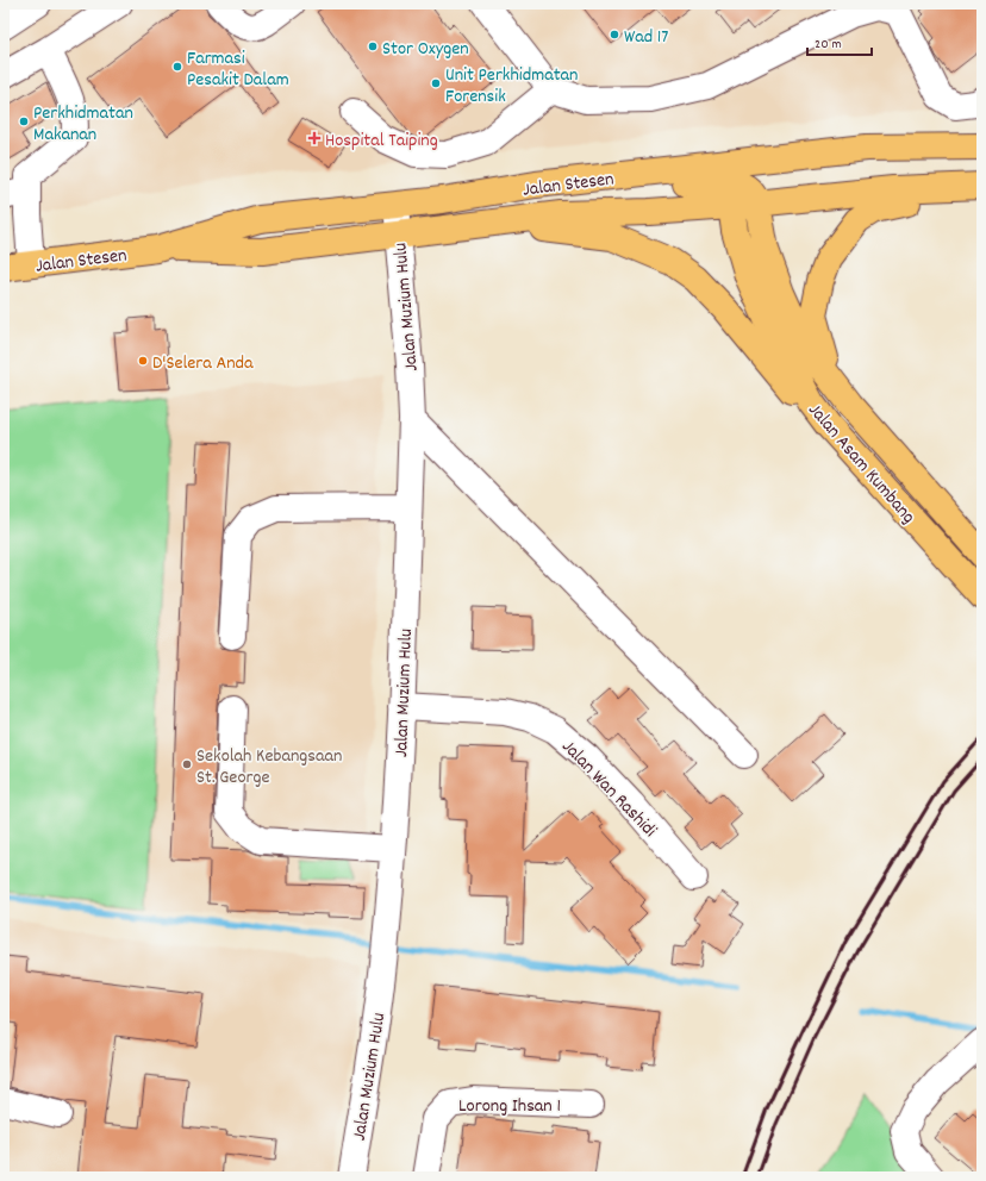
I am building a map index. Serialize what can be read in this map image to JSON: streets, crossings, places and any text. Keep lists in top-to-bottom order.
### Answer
{
  "streets": {
    "main road": ["Jalan Stesen", "Jalan Asam Kumbang"],
    "street": ["Jalan Muzium Hulu", "Jalan Wan Rashidi", "Lorong Ihsan 1"]
  },
  "crossings": [
    ["Jalan Stesen", "Jalan Muzium Hulu"],
    ["Jalan Stesen", "Jalan Asam Kumbang"],
    ["Jalan Muzium Hulu", "Jalan Wan Rashidi"]
  ],
  "places": {
    "other": [
      "Wad 17",
      "Stor Oxygen",
      "Farmasi Pesakit Dalam",
      "Unit Perkhidmatan Forensik",
      "Perkhidmatan Makanan",
      "D'Selera Anda",
      "Sekolah Kebangsaan St. George"
    ],
    "health": ["Hospital Taiping"]
  },
  "scale_bar": "20 m"
}
